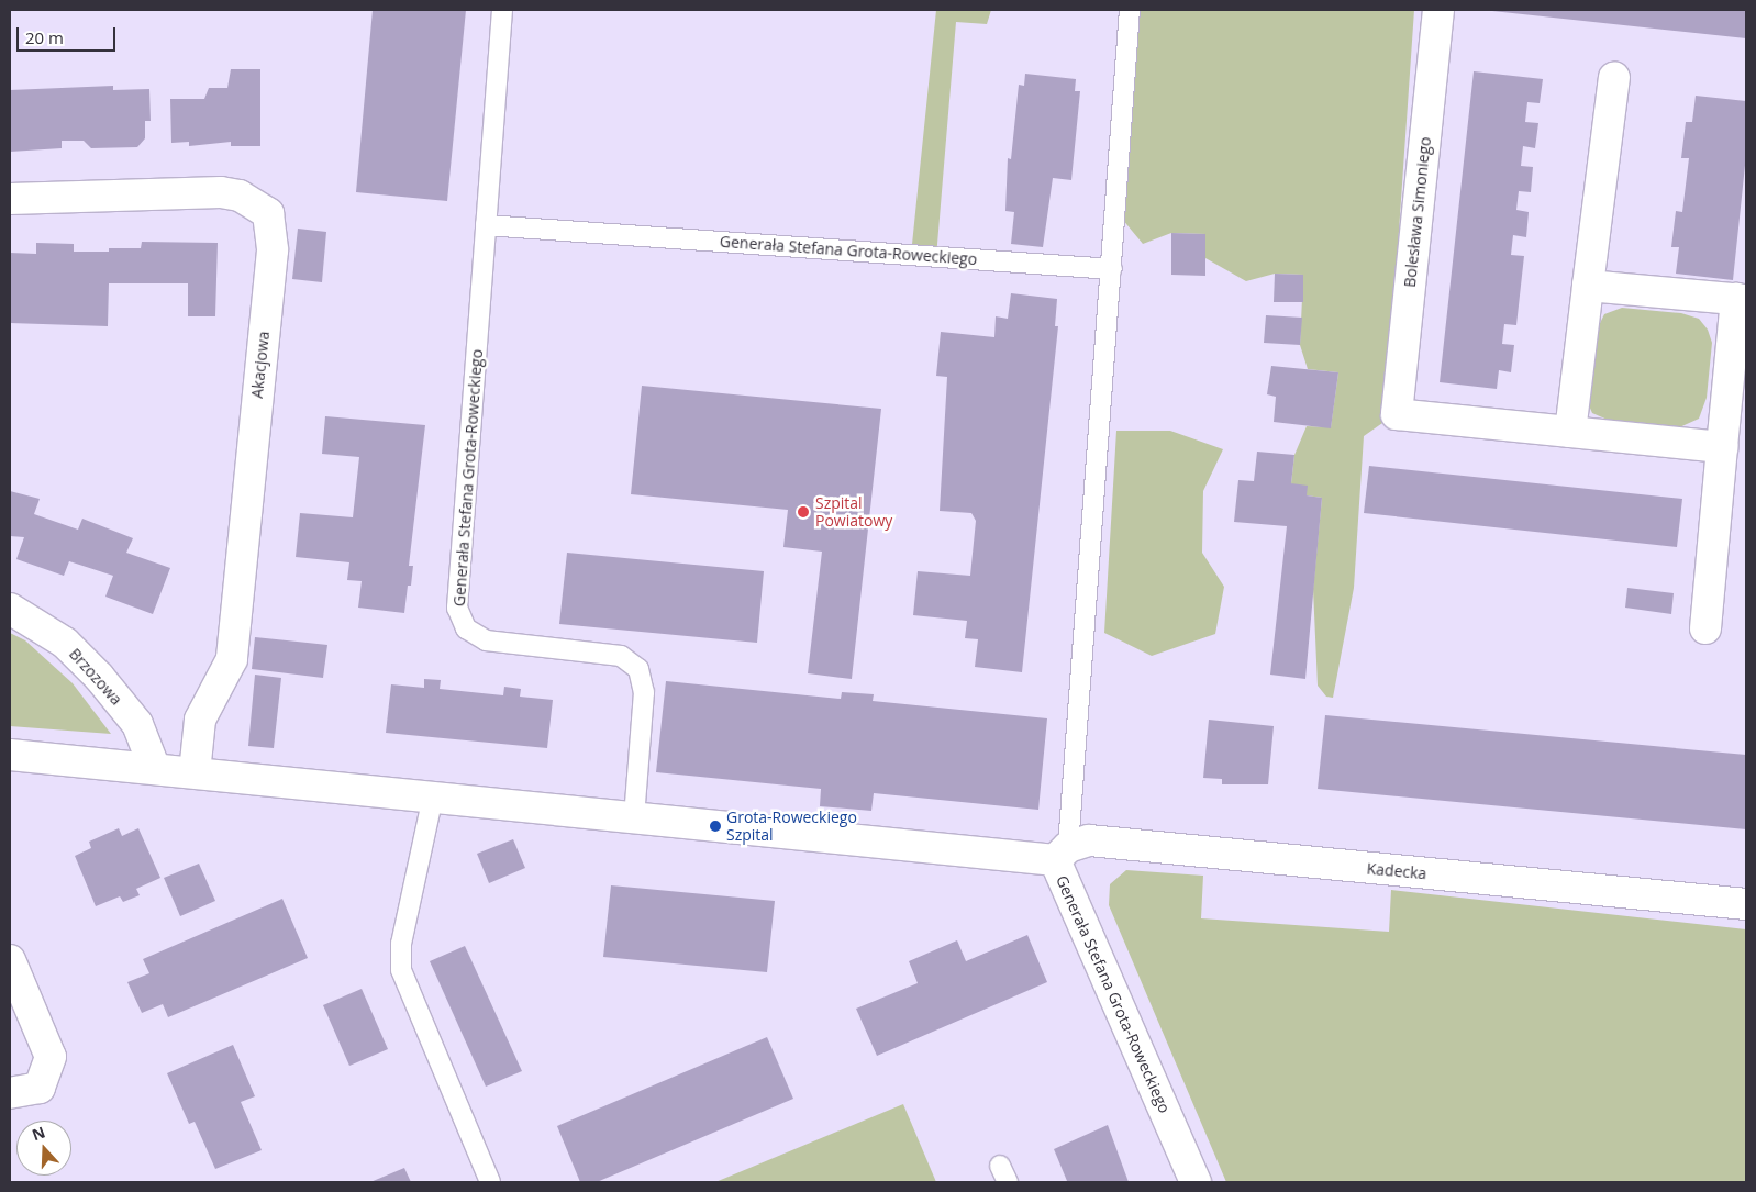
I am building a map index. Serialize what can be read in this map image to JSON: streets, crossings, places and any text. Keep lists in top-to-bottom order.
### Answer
{
  "streets": {
    "street": [
      "Bolesława Simoniego",
      "Generała Stefana Grota-Roweckiego",
      "Akacjowa",
      "Brzozowa",
      "Kadecka"
    ]
  },
  "crossings": [
    ["Generała Stefana Grota-Roweckiego", "Akacjowa"],
    ["Generała Stefana Grota-Roweckiego", "Brzozowa"],
    ["Generała Stefana Grota-Roweckiego", "Kadecka"]
  ],
  "places": ["Szpital Powiatowy", "Grota-Roweckiego Szpital"],
  "scale_bar": "20 m",
  "north": "top"
}
